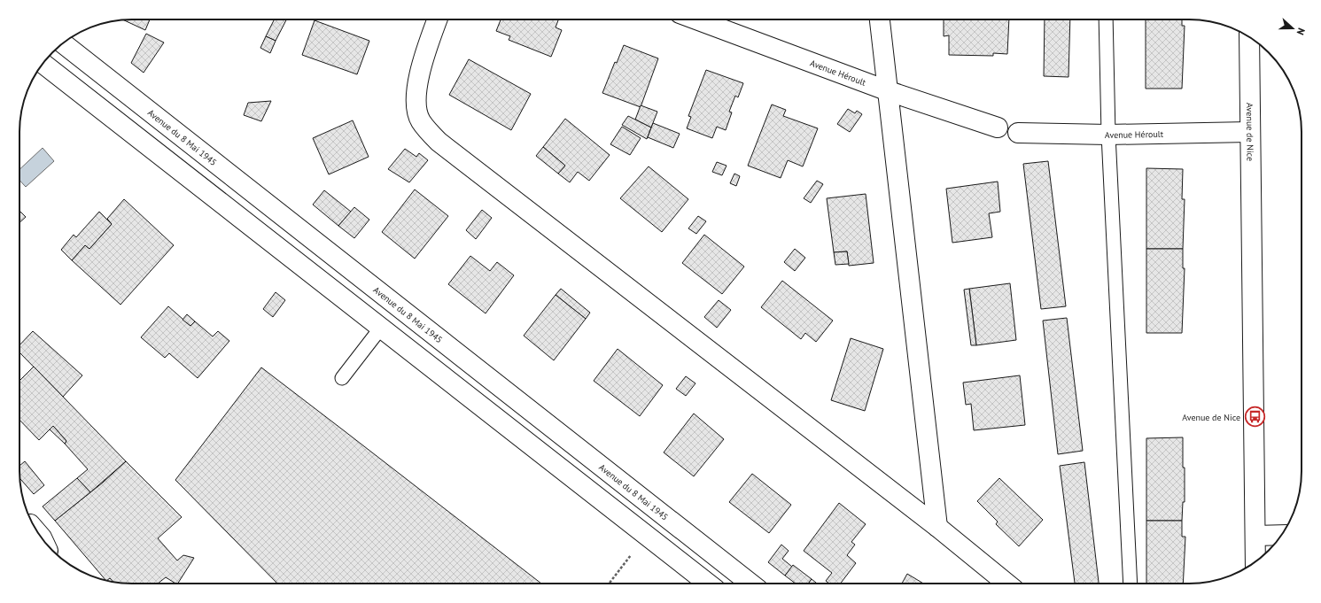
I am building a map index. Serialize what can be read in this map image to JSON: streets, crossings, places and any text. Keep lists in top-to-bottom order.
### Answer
{
  "streets": {
    "main road": ["Avenue Héroult", "Avenue de Nice", "Avenue du 8 Mai 1945"]
  },
  "crossings": [
    ["Avenue Héroult", "Avenue de Nice"]
  ],
  "places": {
    "bus stop": ["Avenue de Nice"]
  },
  "north": "right"
}
